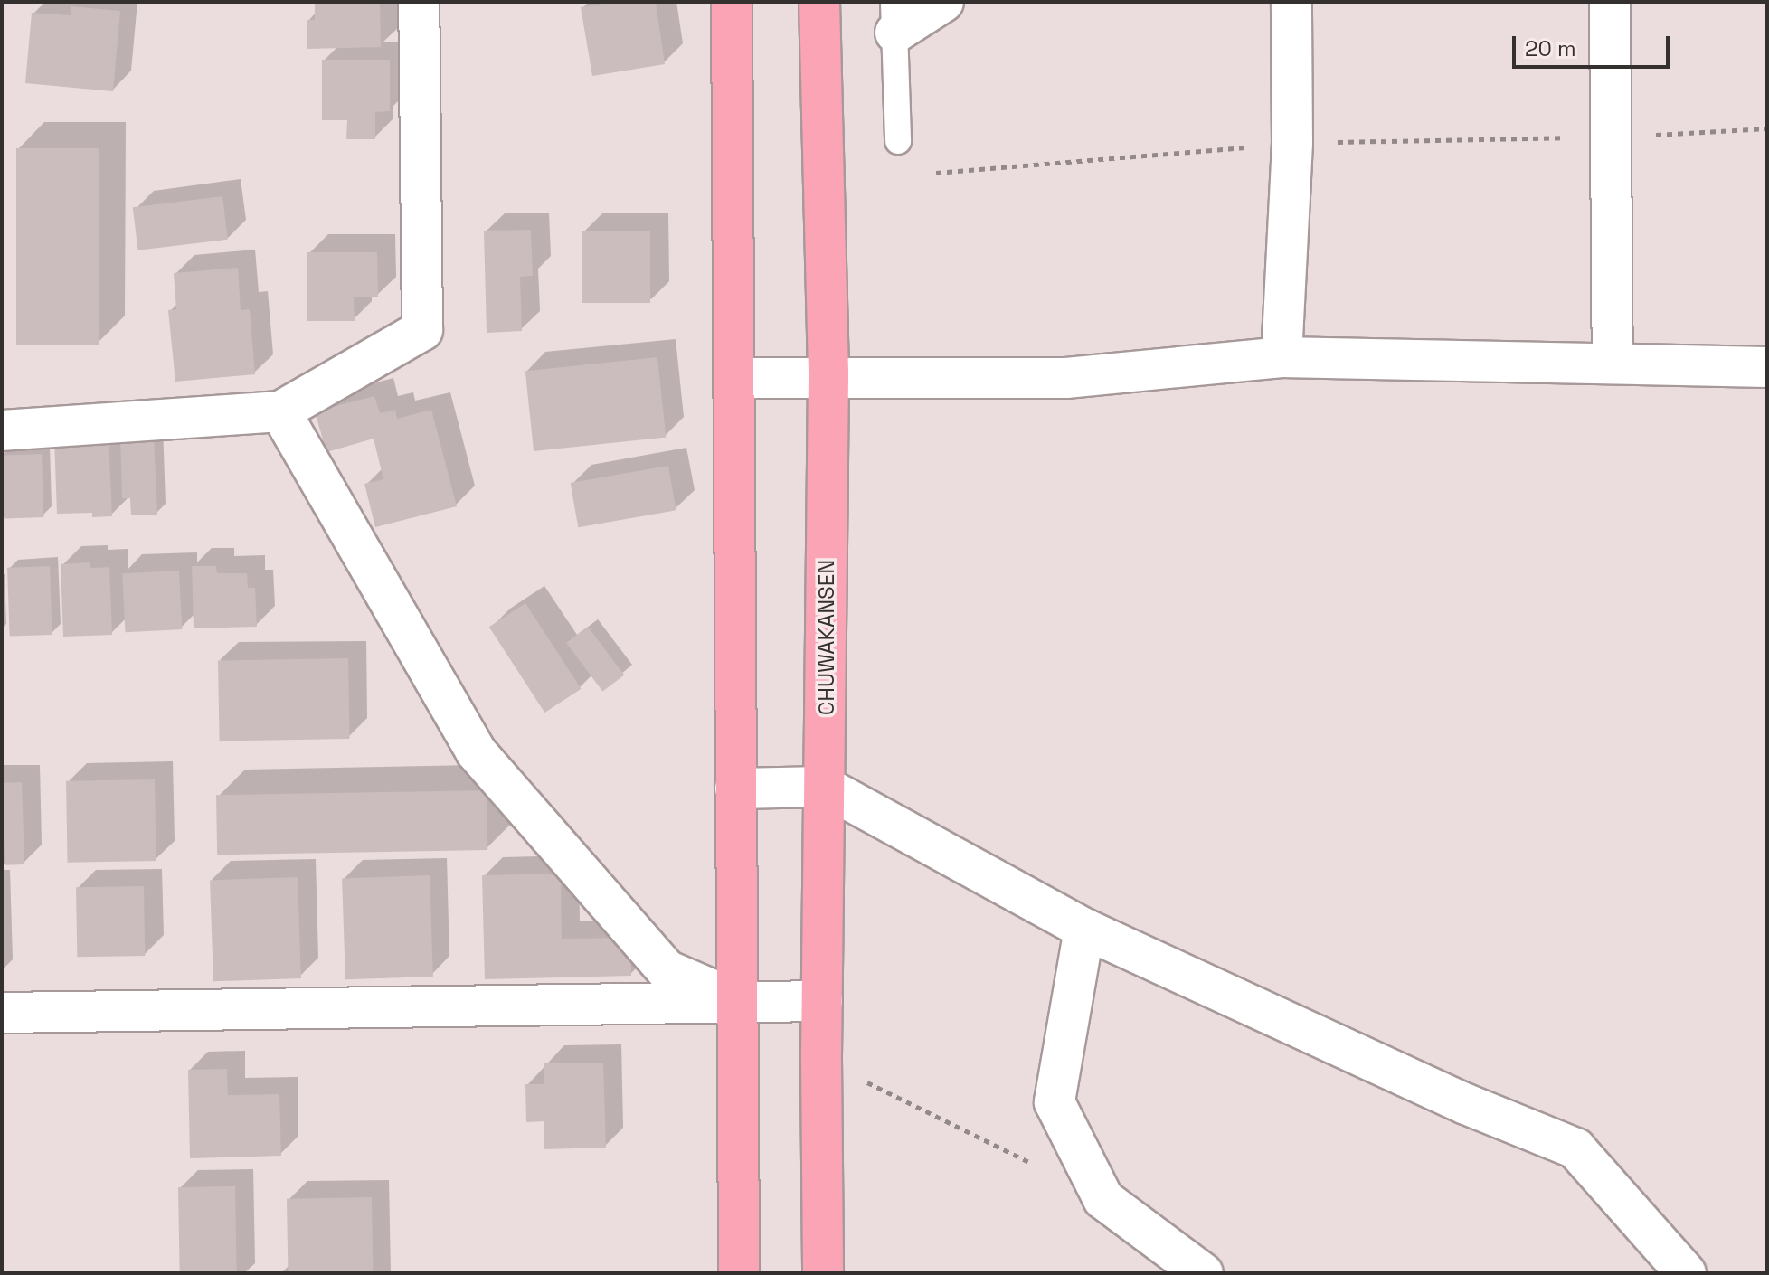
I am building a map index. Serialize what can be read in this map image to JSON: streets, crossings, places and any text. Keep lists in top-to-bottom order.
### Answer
{
  "streets": {
    "main road": ["CHUWAKANSEN"]
  },
  "scale_bar": "20 m"
}
